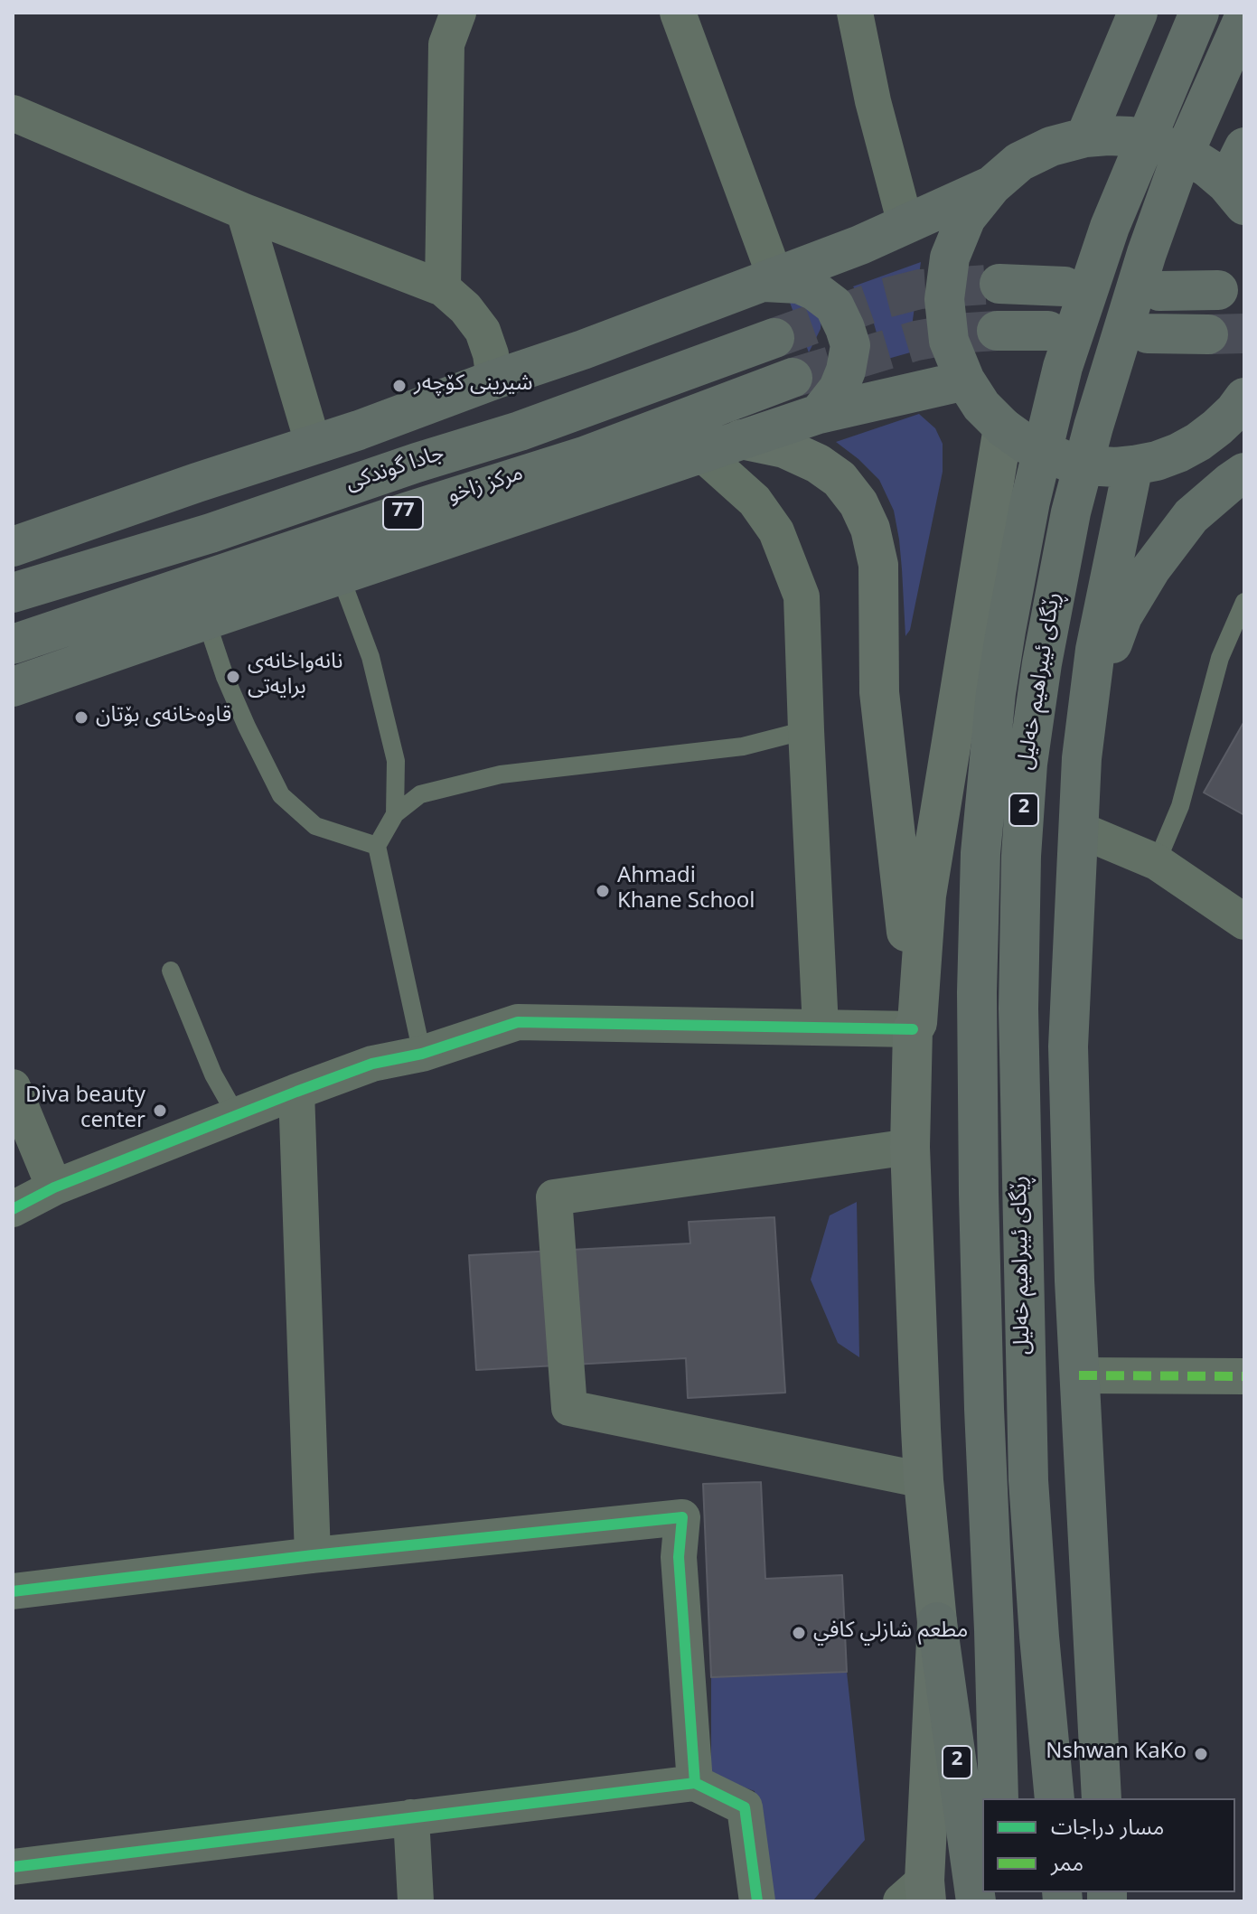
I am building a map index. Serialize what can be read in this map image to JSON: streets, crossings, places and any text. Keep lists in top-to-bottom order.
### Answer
{
  "streets": {
    "highway": [
      "جادا گوندکی",
      "مركز زاخو",
      "77",
      "ڕێگای ئیبراهیم خەلیل",
      "2"
    ]
  },
  "places": [
    "شیرینی کۆچەر",
    "نانەواخانەی برایەتی",
    "قاوەخانەی بۆتان",
    "Ahmadi Khane School",
    "Diva beauty center",
    "مطعم شازلي كافي",
    "Nshwan KaKo"
  ],
  "legend": ["مسار دراجات", "ممر"]
}
